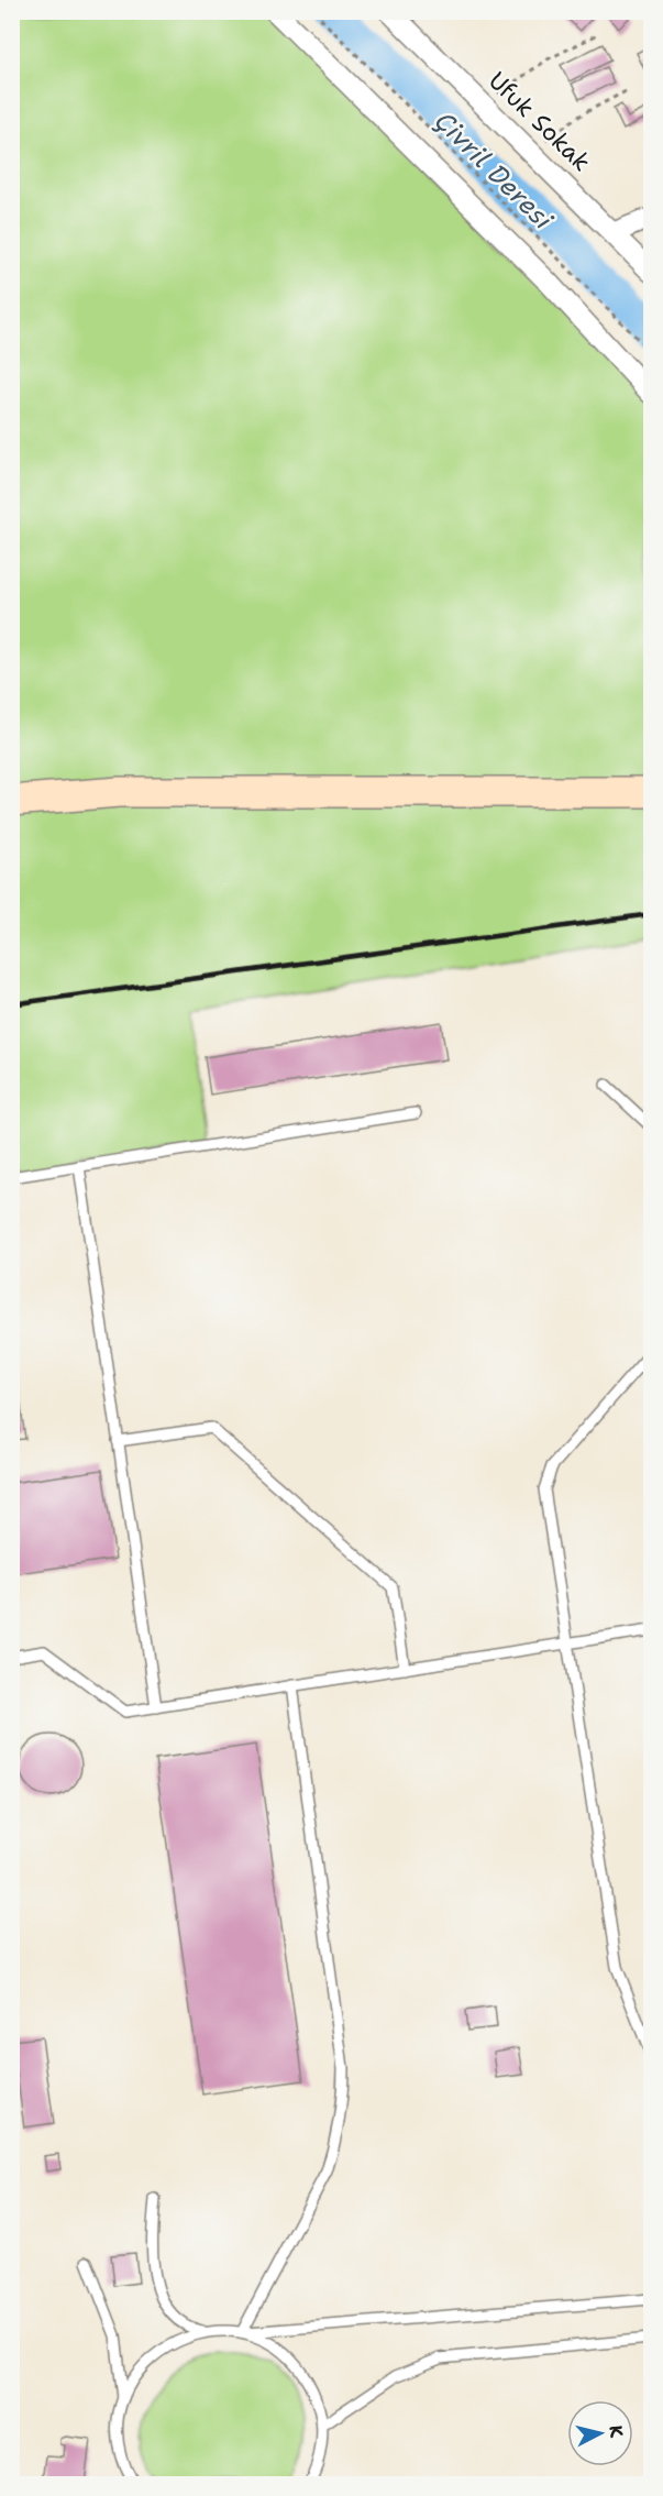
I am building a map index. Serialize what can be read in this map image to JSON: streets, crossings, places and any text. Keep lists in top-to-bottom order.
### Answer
{
  "streets": {
    "street": ["Ufuk Sokak"]
  },
  "water": ["Çivril Deresi"],
  "north": "right"
}
